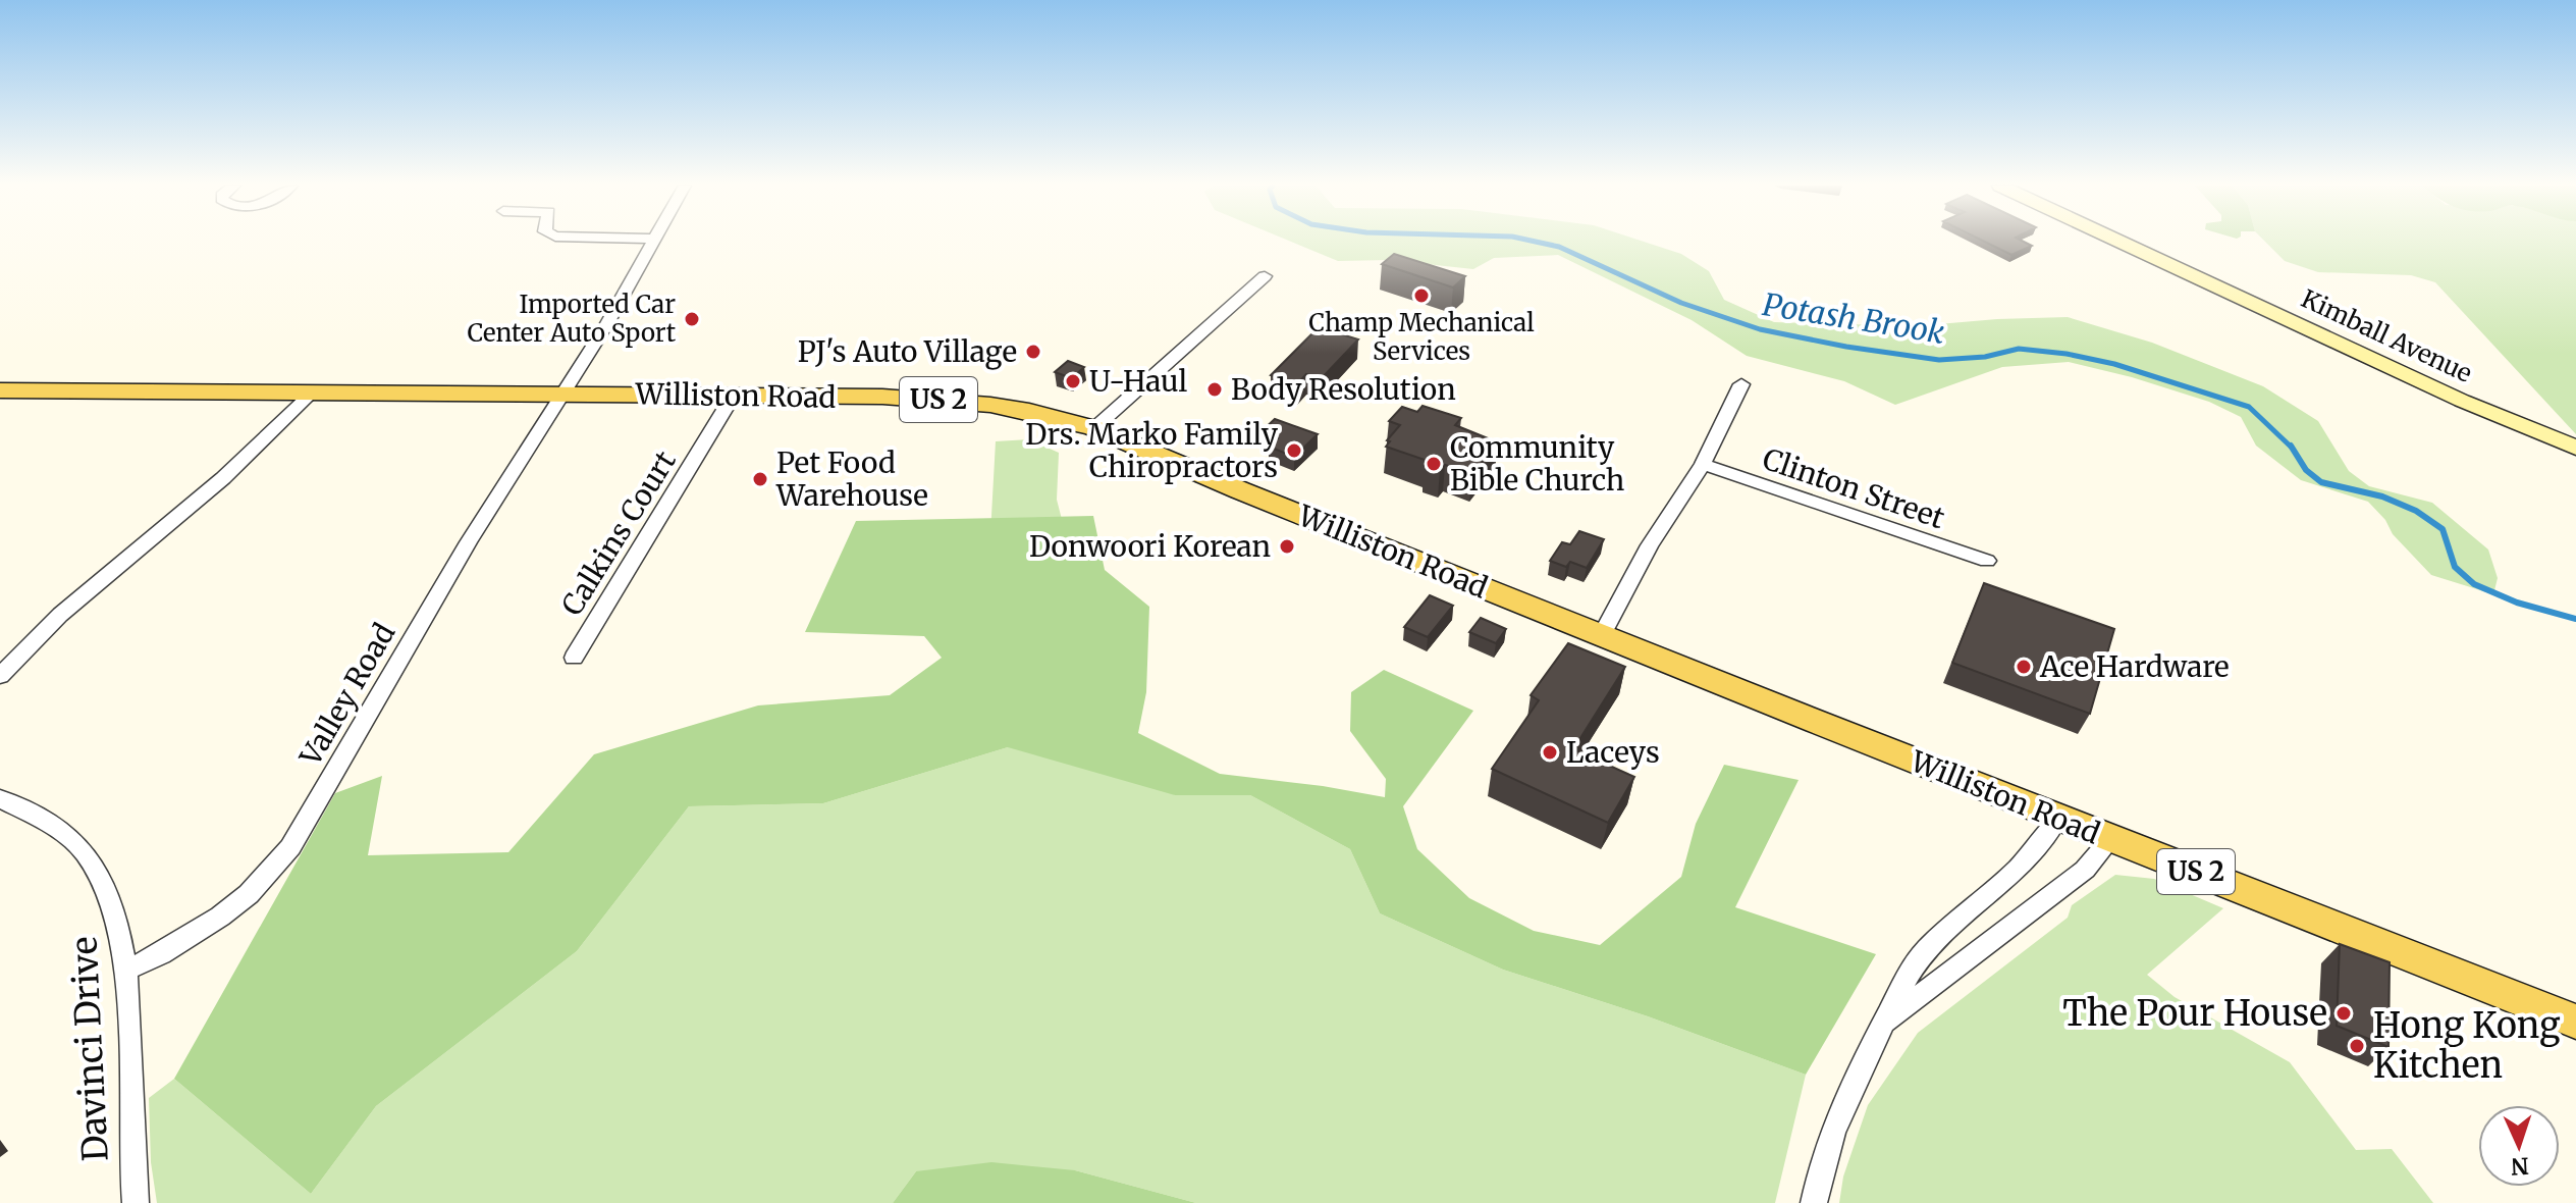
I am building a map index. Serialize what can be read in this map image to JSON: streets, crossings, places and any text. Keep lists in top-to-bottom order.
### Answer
{
  "streets": {
    "main road": ["Kimball Avenue", "Williston Road", "US 2"],
    "street": [
      "Clinton Street",
      "Calkins Court",
      "Valley Road",
      "Davinci Drive"
    ]
  },
  "crossings": [
    ["Williston Road", "Calkins Court"],
    ["Williston Road", "Valley Road"],
    ["Valley Road", "Davinci Drive"]
  ],
  "water": ["Potash Brook"],
  "places": [
    "Champ Mechanical Services",
    "Imported Car Center Auto Sport",
    "PJ's Auto Village",
    "U-Haul",
    "Body Resolution",
    "Drs. Marko Family Chiropractors",
    "Community Bible Church",
    "Pet Food Warehouse",
    "Donwoori Korean",
    "Ace Hardware",
    "Laceys",
    "The Pour House",
    "Hong Kong Kitchen"
  ],
  "north": "bottom"
}
